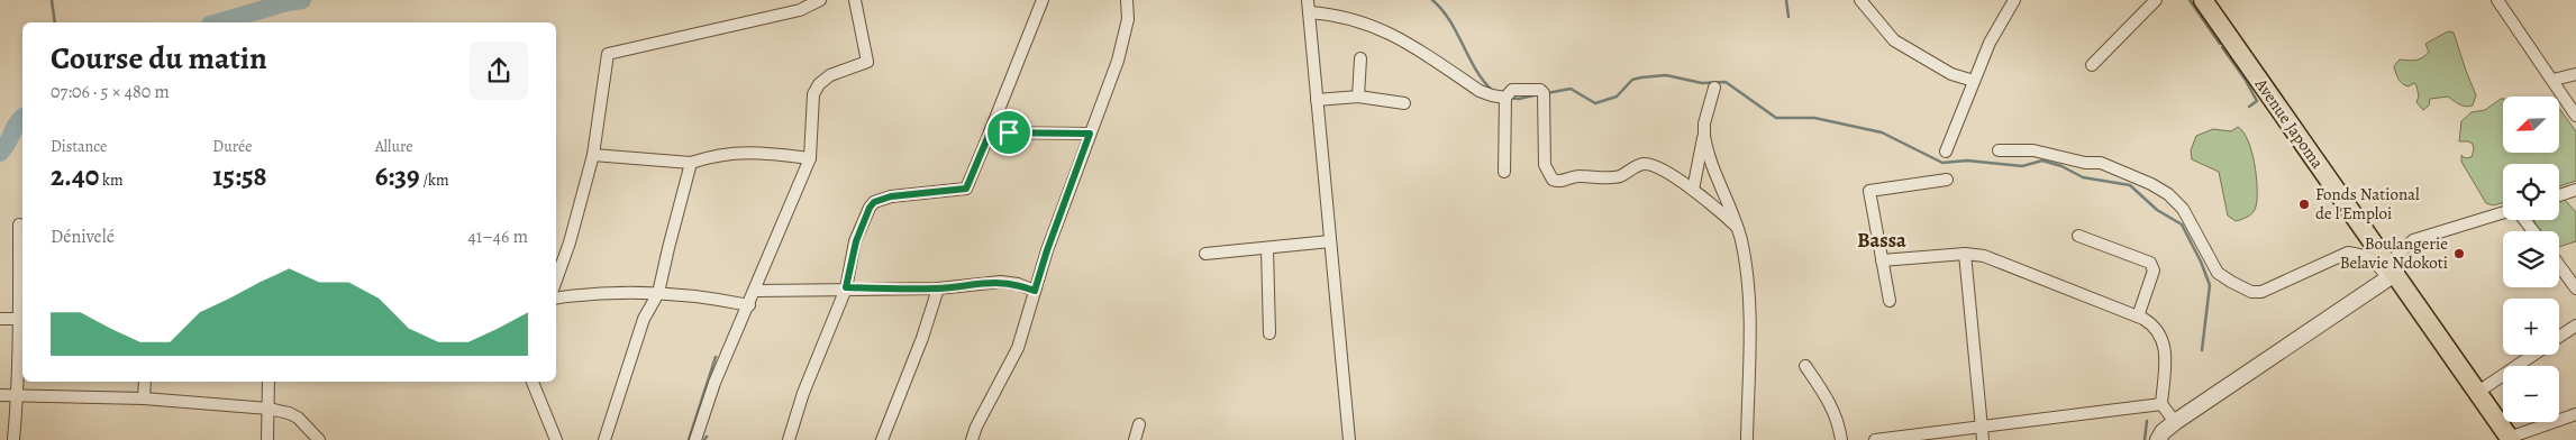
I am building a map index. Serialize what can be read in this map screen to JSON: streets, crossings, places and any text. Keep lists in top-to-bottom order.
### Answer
{
  "streets": {
    "main road": ["Avenue Japoma"]
  },
  "districts": ["Bassa"],
  "places": ["Fonds National de l'Emploi", "Boulangerie Belavie Ndokoti"],
  "north": "bottom left",
  "page": {
    "heading": ["Course du matin", "07:06 · 5 × 480 m"],
    "map_buttons": ["+", "−"],
    "stats": [
      ["Distance", "2.40 km"],
      ["Durée", "15:58"],
      ["Allure", "6:39 /km"]
    ],
    "chart": ["Dénivelé", "41–46 m"]
  }
}
